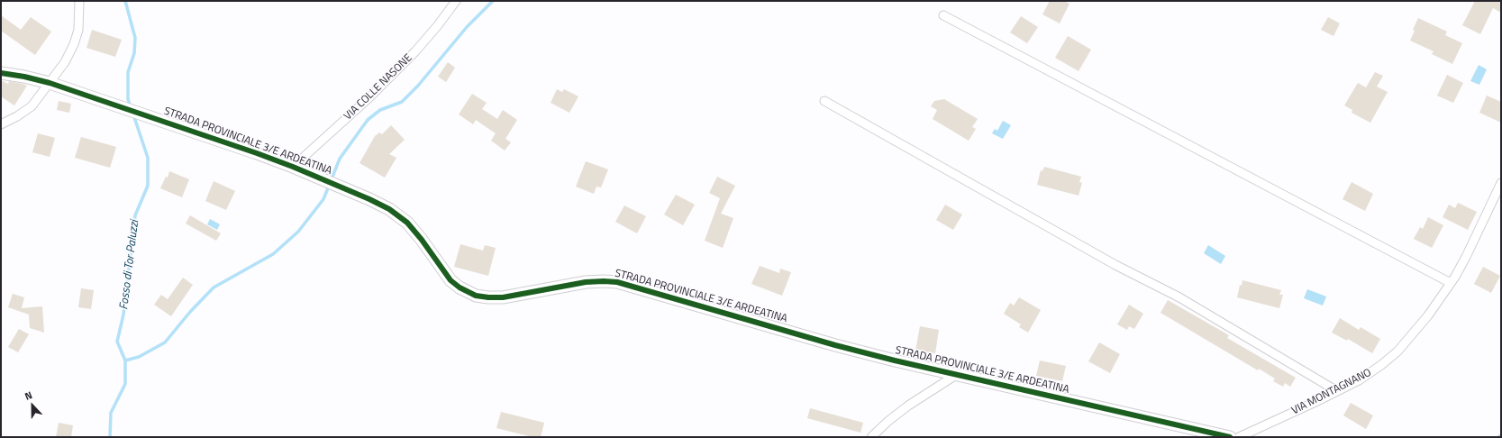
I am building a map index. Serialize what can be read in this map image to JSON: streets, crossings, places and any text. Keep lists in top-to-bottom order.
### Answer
{
  "streets": {
    "main road": ["STRADA PROVINCIALE 3/E ARDEATINA"],
    "street": ["VIA COLLE NASONE", "VIA MONTAGNANO"]
  },
  "crossings": [
    ["VIA COLLE NASONE", "STRADA PROVINCIALE 3/E ARDEATINA"]
  ],
  "water": ["Fosso di Tor Paluzzi"],
  "north": "top"
}
